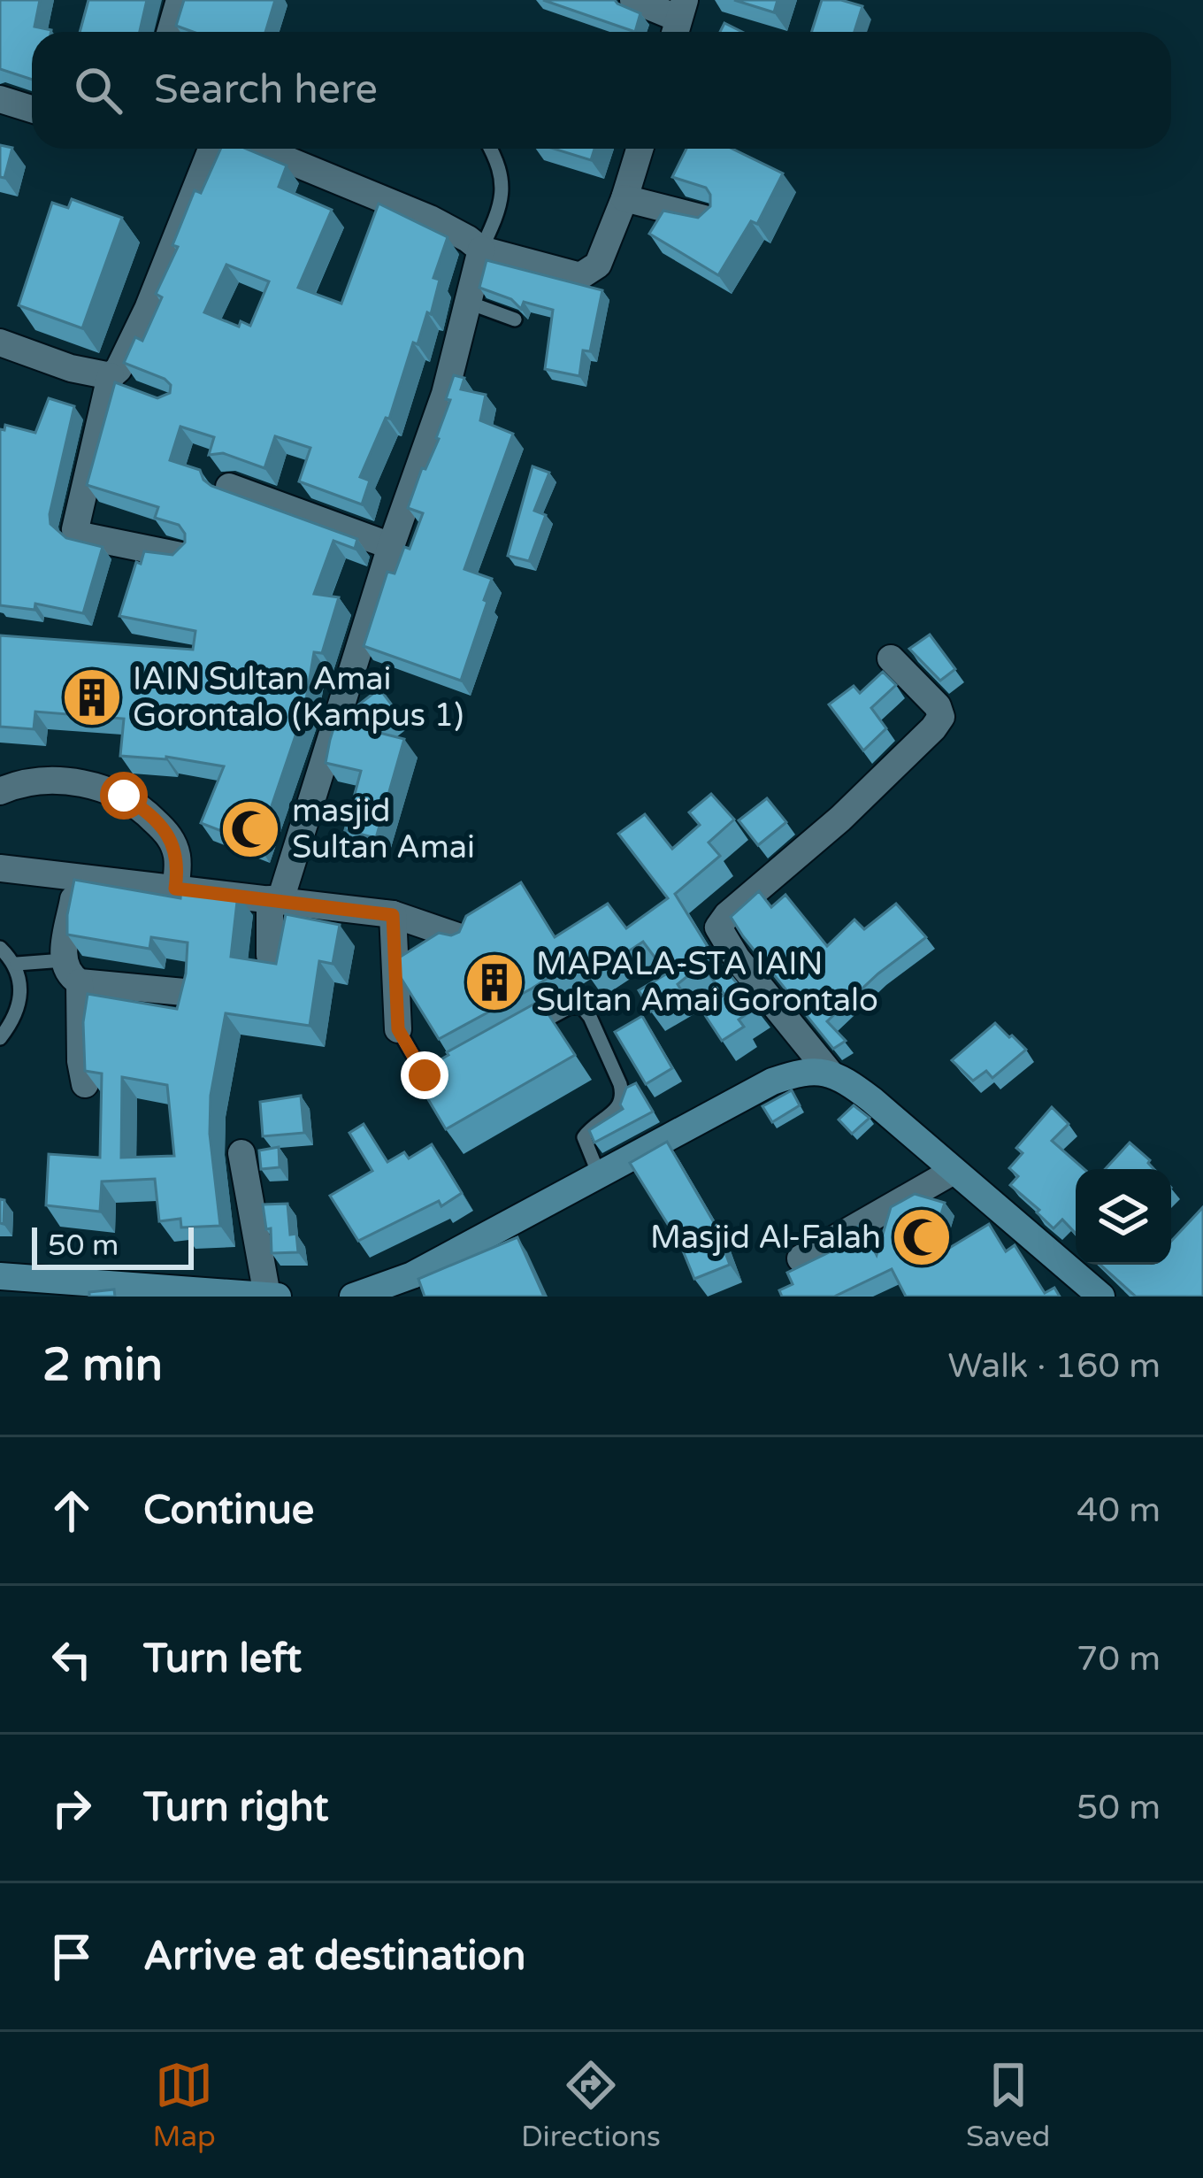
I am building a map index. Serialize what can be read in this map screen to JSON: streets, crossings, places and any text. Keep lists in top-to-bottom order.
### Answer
{
  "places": {
    "building": ["IAIN Sultan Amai Gorontalo (Kampus 1)", "MAPALA-STA IAIN Sultan Amai Gorontalo"],
    "mosque": ["masjid Sultan Amai", "Masjid Al-Falah"]
  },
  "scale_bar": "50 m",
  "page": {
    "search": "Search here",
    "scale": "50 m",
    "heading": ["2 min", "Walk · 160 m"],
    "list": [
      ["Continue", "40 m"],
      ["Turn left", "70 m"],
      ["Turn right", "50 m"],
      "Arrive at destination"
    ],
    "nav": ["Map", "Directions", "Saved"]
  }
}
